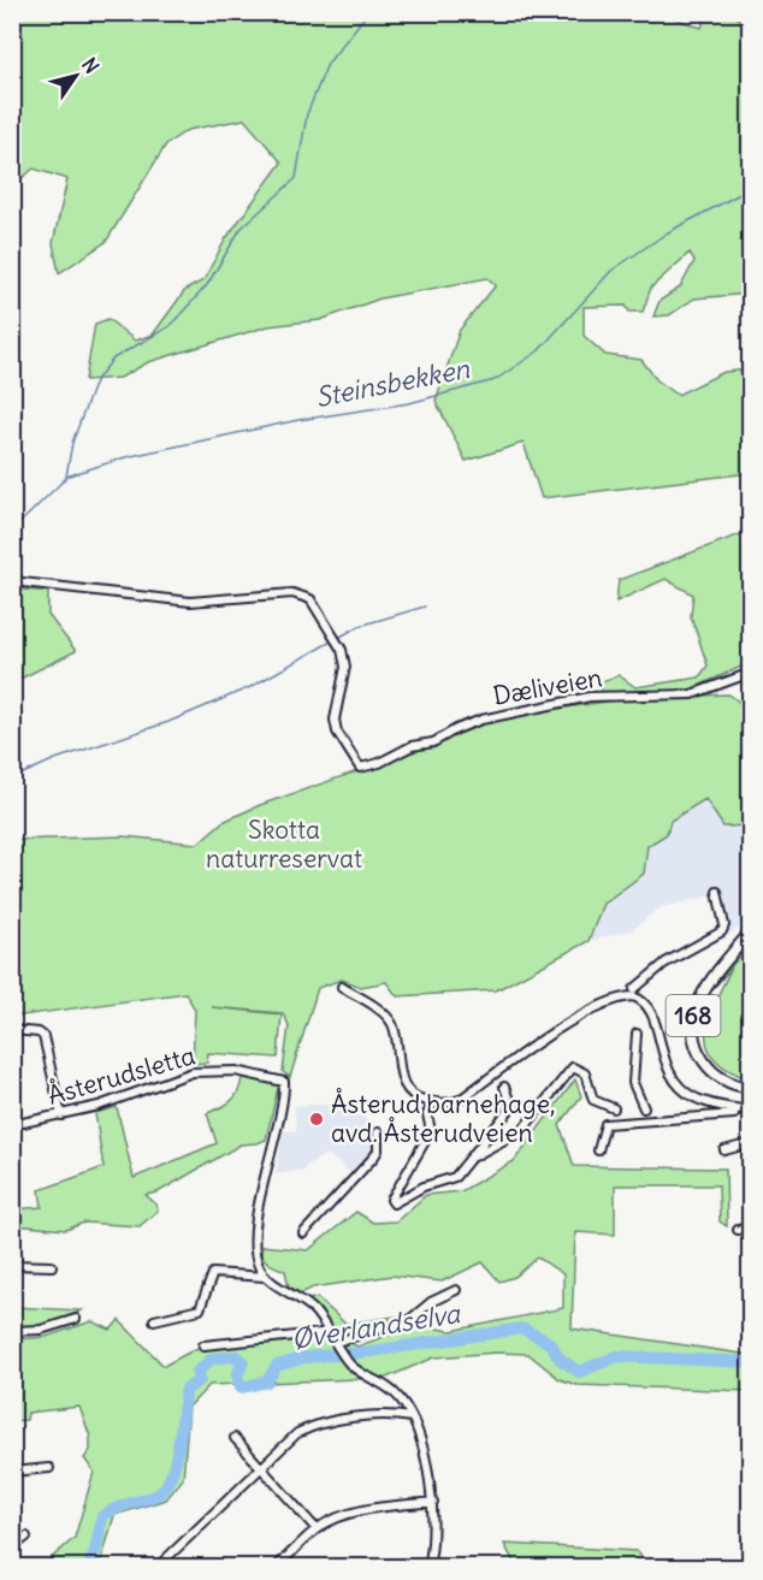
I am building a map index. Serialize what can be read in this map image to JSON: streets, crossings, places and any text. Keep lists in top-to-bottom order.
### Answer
{
  "streets": {
    "main road": ["168"],
    "street": ["Dæliveien", "Åsterudsletta"]
  },
  "water": ["Steinsbekken", "Øverlandselva"],
  "parks": ["Skotta naturreservat"],
  "places": ["Åsterud barnehage, avd. Åsterudveien"],
  "north": "top right"
}
